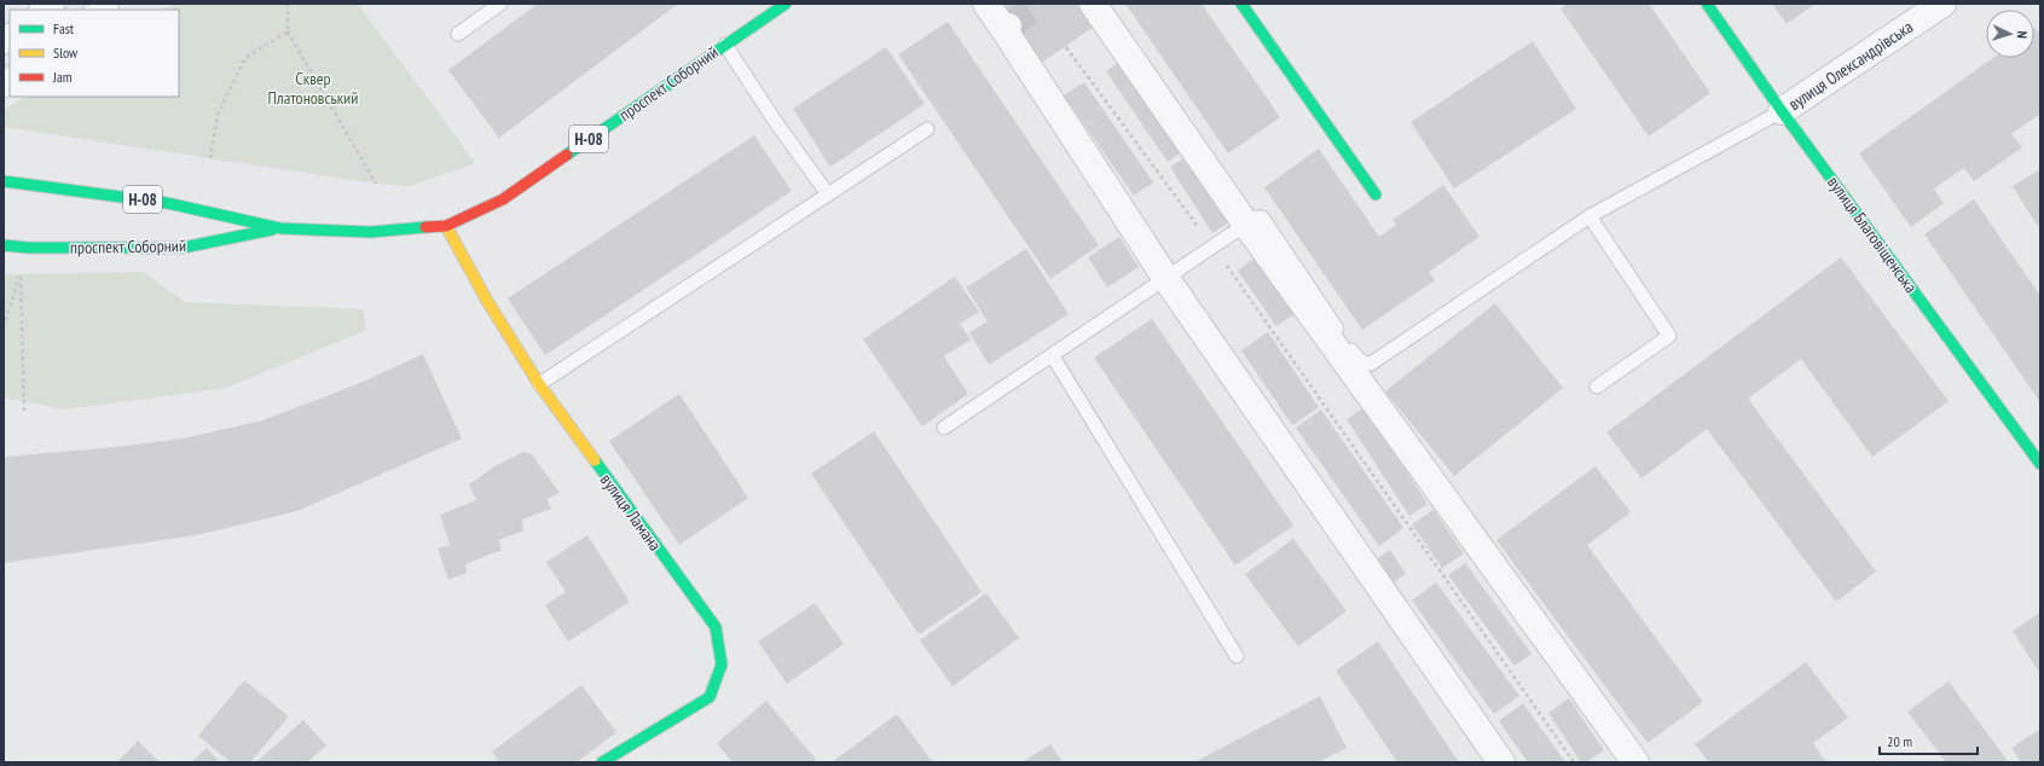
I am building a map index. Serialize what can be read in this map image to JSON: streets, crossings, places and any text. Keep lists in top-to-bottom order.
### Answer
{
  "streets": {
    "street": [
      "вулиця Олександрівська",
      "проспект Соборний",
      "Н-08",
      "вулиця Благовіщенська",
      "вулиця Ламана"
    ]
  },
  "crossings": [
    ["вулиця Олександрівська", "вулиця Благовіщенська"],
    ["проспект Соборний", "вулиця Ламана"]
  ],
  "parks": ["Сквер Платоновський"],
  "legend": ["Fast", "Slow", "Jam"],
  "scale_bar": "20 m",
  "north": "right"
}
